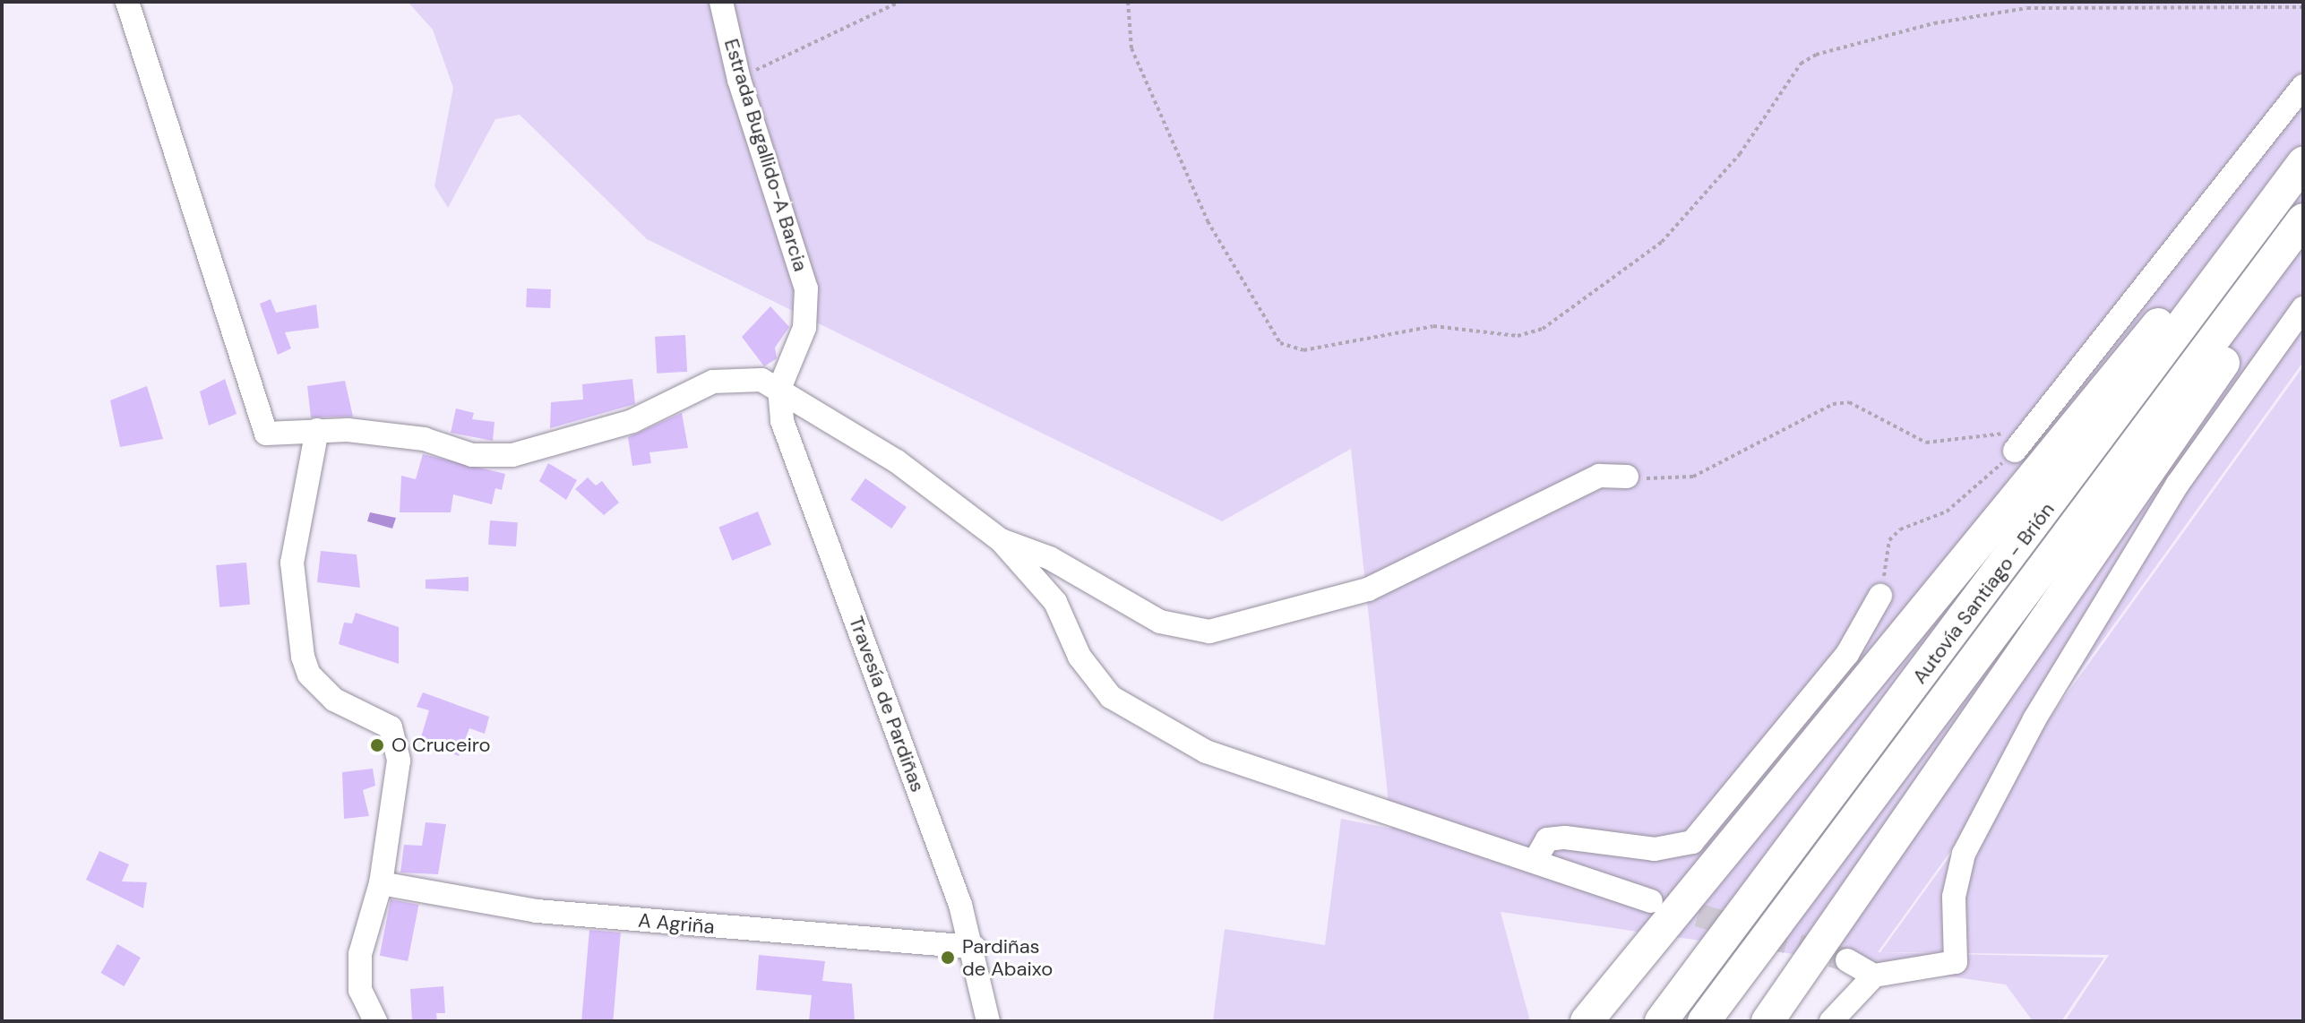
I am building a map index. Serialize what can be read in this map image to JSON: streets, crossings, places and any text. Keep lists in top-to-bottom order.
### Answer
{
  "streets": {
    "highway": ["Autovía Santiago - Brión"],
    "street": ["Estrada Bugallido-A Barcia", "Travesía de Pardiñas", "A Agriña"]
  },
  "crossings": [
    ["Estrada Bugallido-A Barcia", "Travesía de Pardiñas"],
    ["Travesía de Pardiñas", "A Agriña"]
  ],
  "places": ["O Cruceiro", "Pardiñas de Abaixo"]
}
